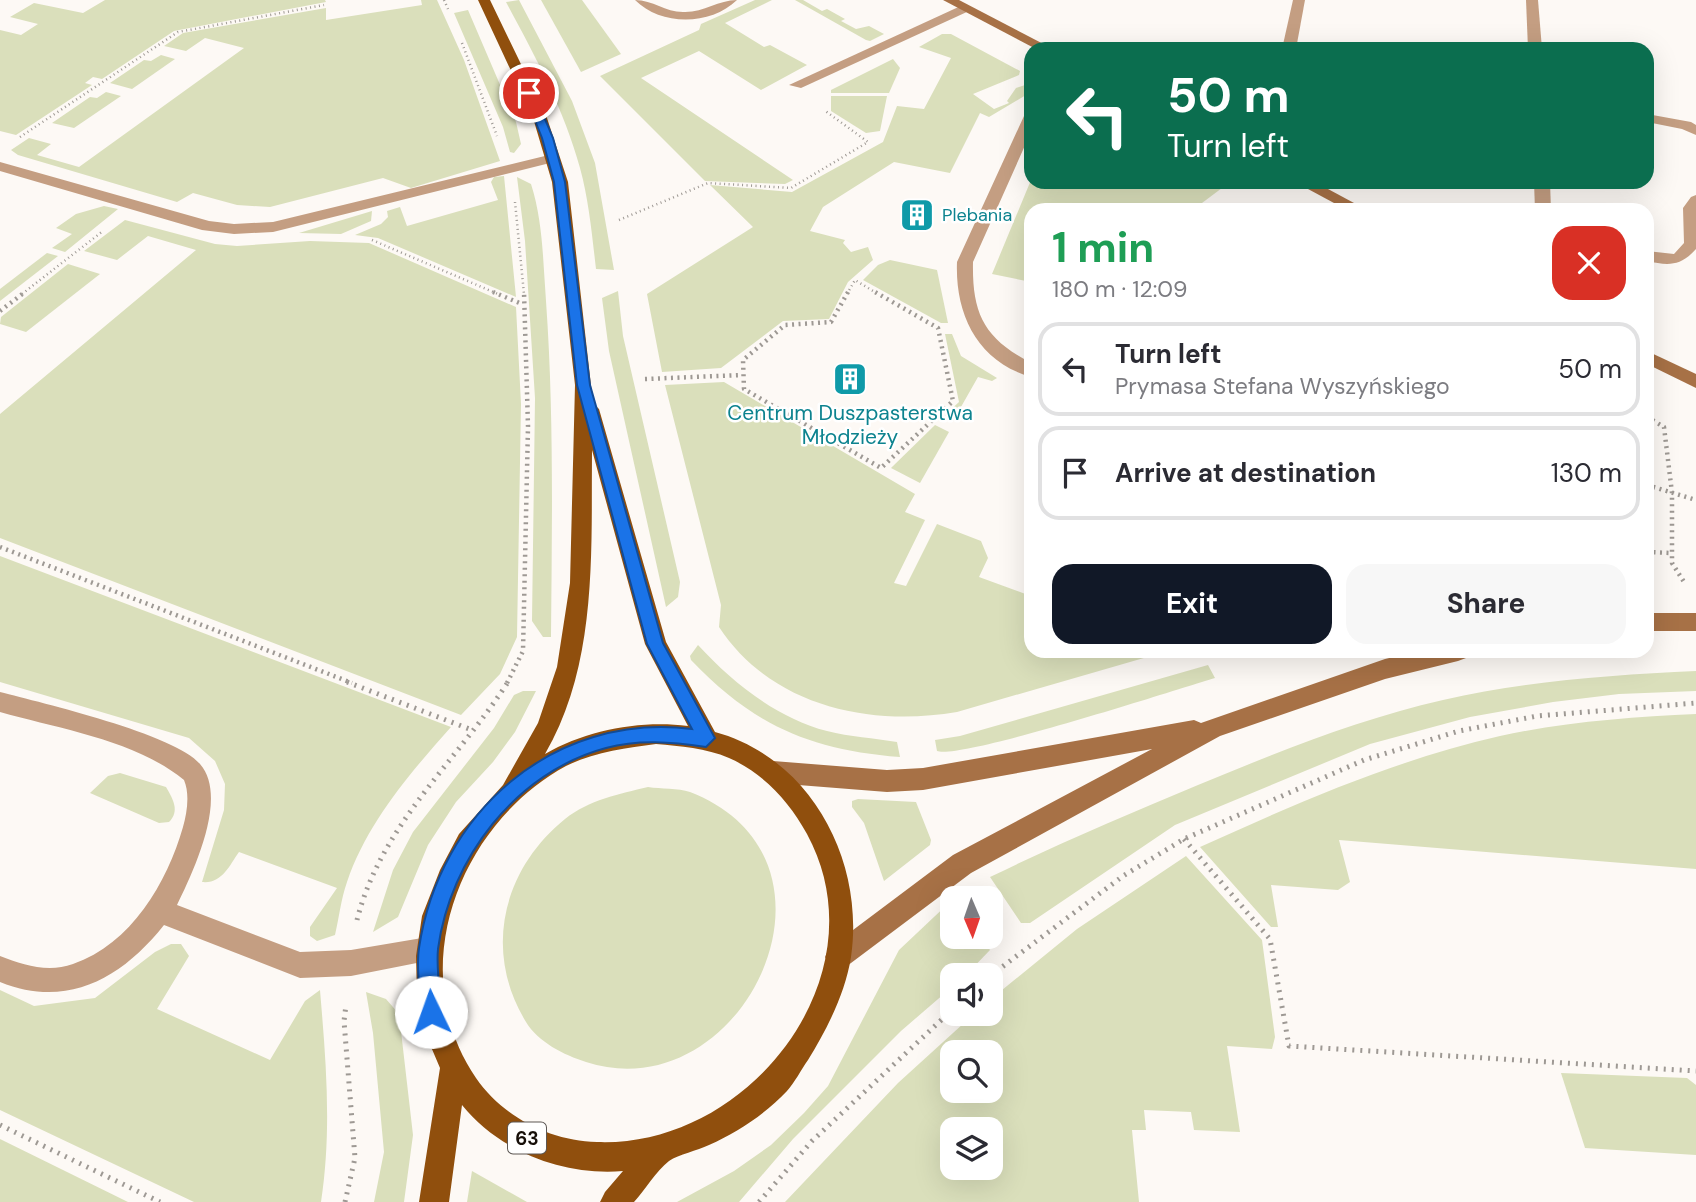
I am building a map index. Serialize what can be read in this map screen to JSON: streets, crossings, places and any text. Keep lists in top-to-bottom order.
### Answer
{
  "streets": {
    "main road": ["63"]
  },
  "places": {
    "building": ["Plebania", "Centrum Duszpasterstwa Młodzieży"]
  },
  "north": "bottom",
  "page": {
    "turn": ["50 m", "Turn left"],
    "heading": ["1 min", "180 m · 12:09"],
    "list": [
      {
        "name": "Turn left",
        "note": "Prymasa Stefana Wyszyńskiego",
        "value": "50 m"
      },
      {
        "name": "Arrive at destination",
        "value": "130 m"
      }
    ],
    "buttons": ["Exit", "Share"]
  }
}
